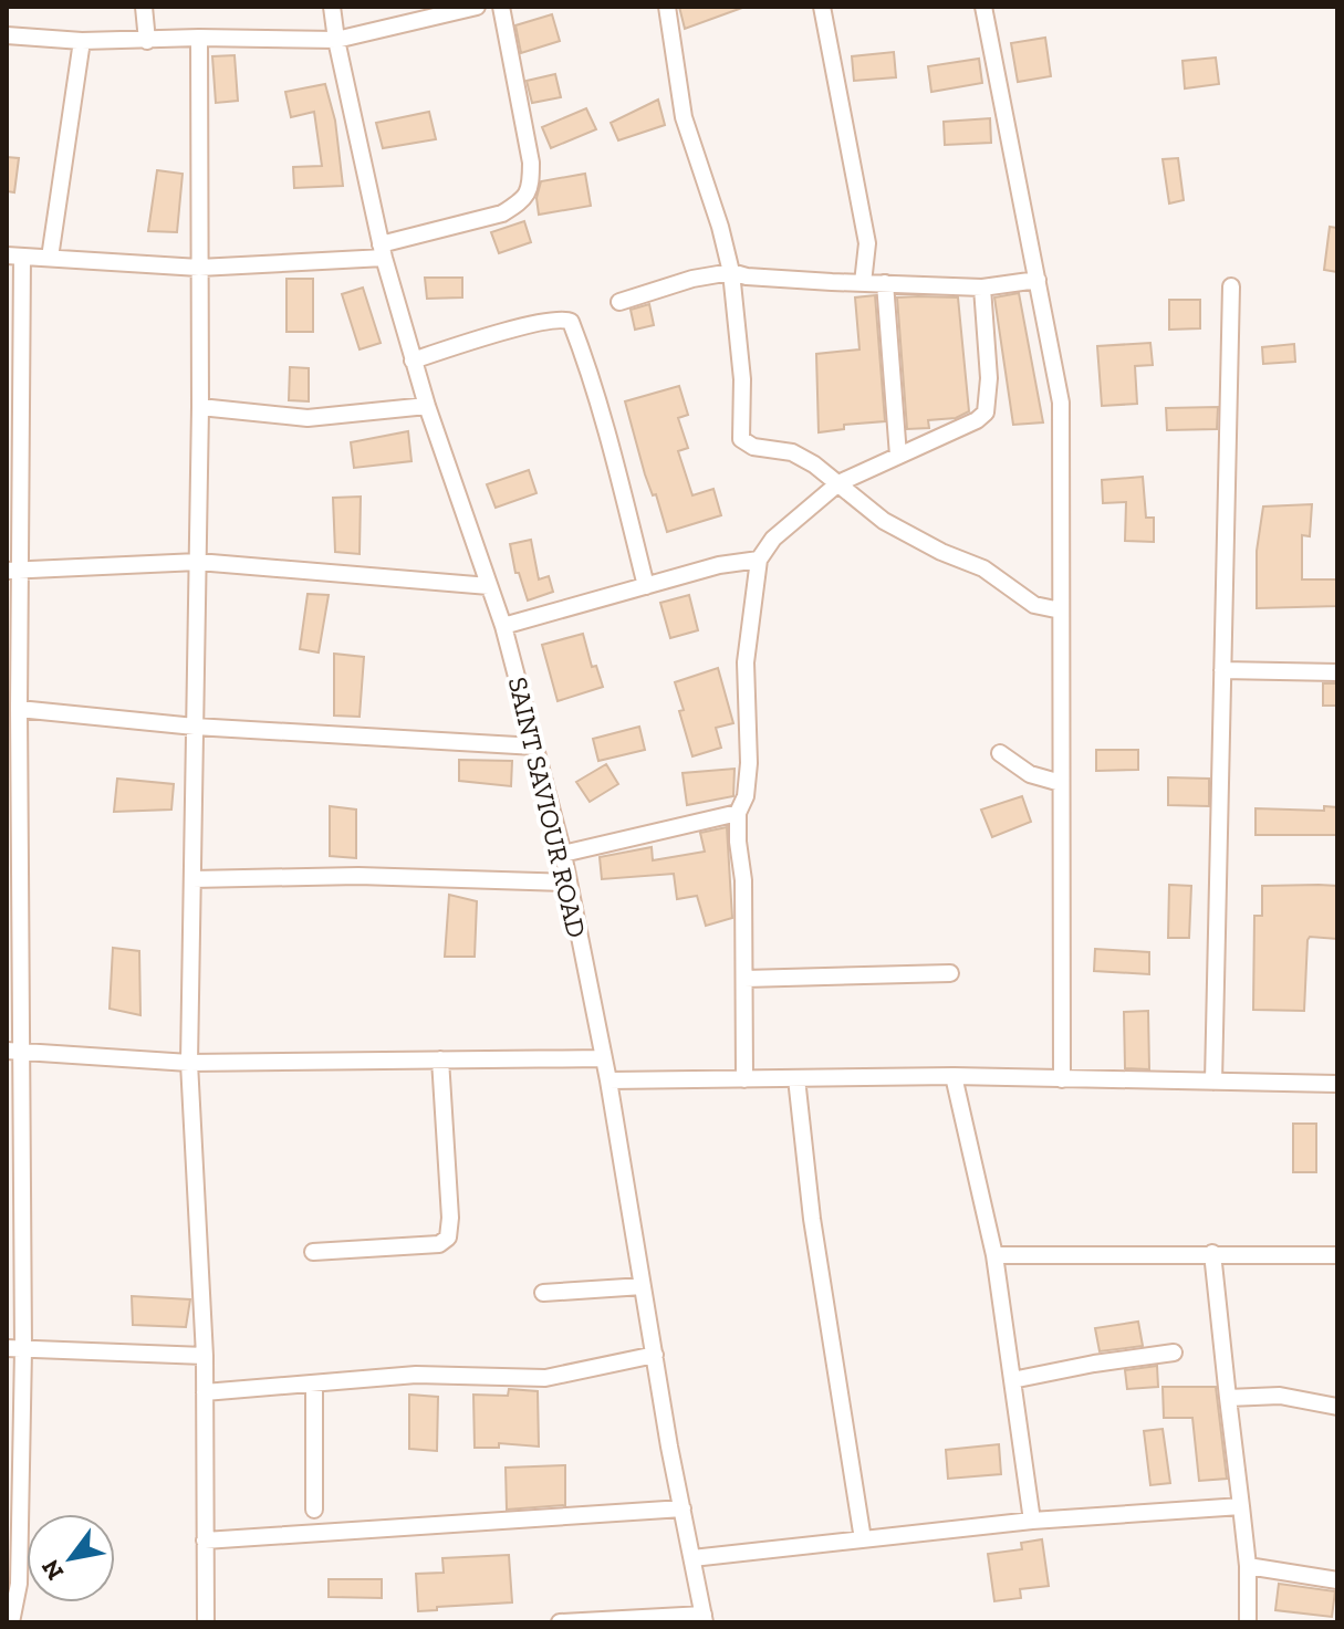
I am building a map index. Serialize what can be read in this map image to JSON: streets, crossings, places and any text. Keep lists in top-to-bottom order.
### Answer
{
  "streets": {
    "street": ["SAINT SAVIOUR ROAD"]
  },
  "north": "bottom left"
}
